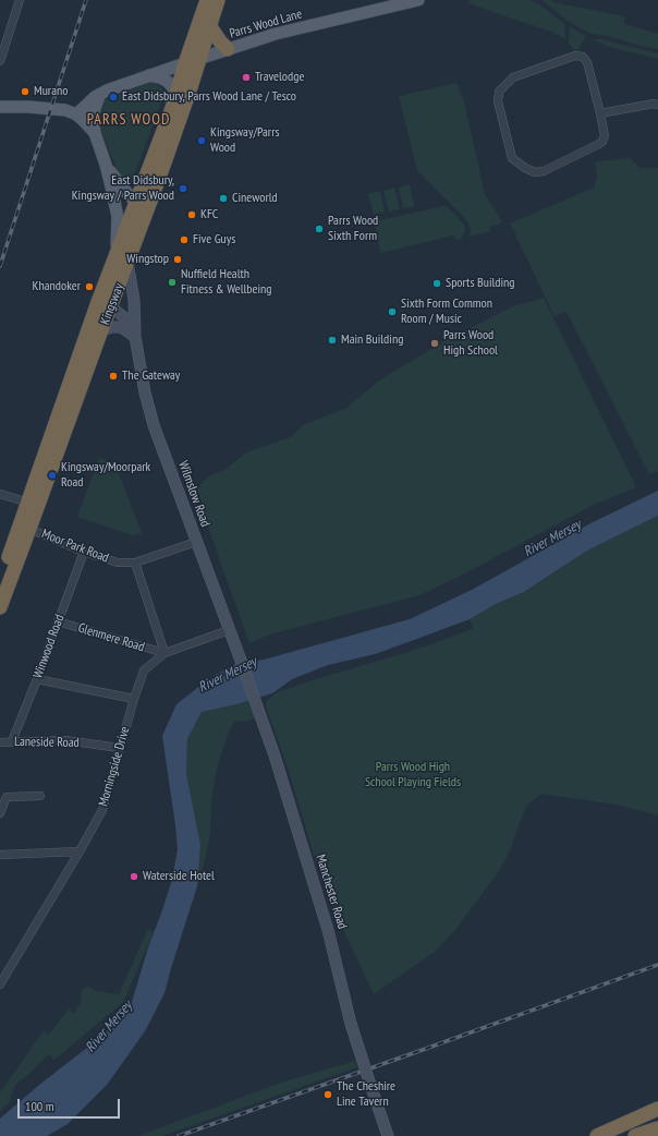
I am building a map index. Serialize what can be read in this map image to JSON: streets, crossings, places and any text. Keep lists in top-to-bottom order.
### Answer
{
  "streets": {
    "highway": ["Kingsway"],
    "main road": ["Parrs Wood Lane", "Wilmslow Road", "Manchester Road"],
    "street": [
      "Moor Park Road",
      "Glenmere Road",
      "Winwood Road",
      "Laneside Road",
      "Morningside Drive"
    ]
  },
  "crossings": [
    ["Parrs Wood Lane", "Kingsway"],
    ["Kingsway", "Wilmslow Road"],
    ["Kingsway", "Moor Park Road"],
    ["Wilmslow Road", "Moor Park Road"],
    ["Wilmslow Road", "Morningside Drive"],
    ["Wilmslow Road", "Manchester Road"],
    ["Moor Park Road", "Winwood Road"],
    ["Glenmere Road", "Winwood Road"],
    ["Glenmere Road", "Morningside Drive"],
    ["Winwood Road", "Laneside Road"],
    ["Laneside Road", "Morningside Drive"]
  ],
  "districts": ["PARRS WOOD"],
  "water": ["River Mersey"],
  "parks": ["Parrs Wood High School Playing Fields"],
  "places": [
    "Travelodge",
    "Murano",
    "East Didsbury, Parrs Wood Lane / Tesco",
    "Kingsway/Parrs Wood",
    "East Didsbury, Kingsway / Parrs Wood",
    "Cineworld",
    "KFC",
    "Parrs Wood Sixth Form",
    "Five Guys",
    "Wingstop",
    "Nuffield Health Fitness & Wellbeing",
    "Sports Building",
    "Khandoker",
    "Sixth Form Common Room / Music",
    "Main Building",
    "Parrs Wood High School",
    "The Gateway",
    "Kingsway/Moorpark Road",
    "Waterside Hotel",
    "The Cheshire Line Tavern"
  ],
  "scale_bar": "100 m"
}
